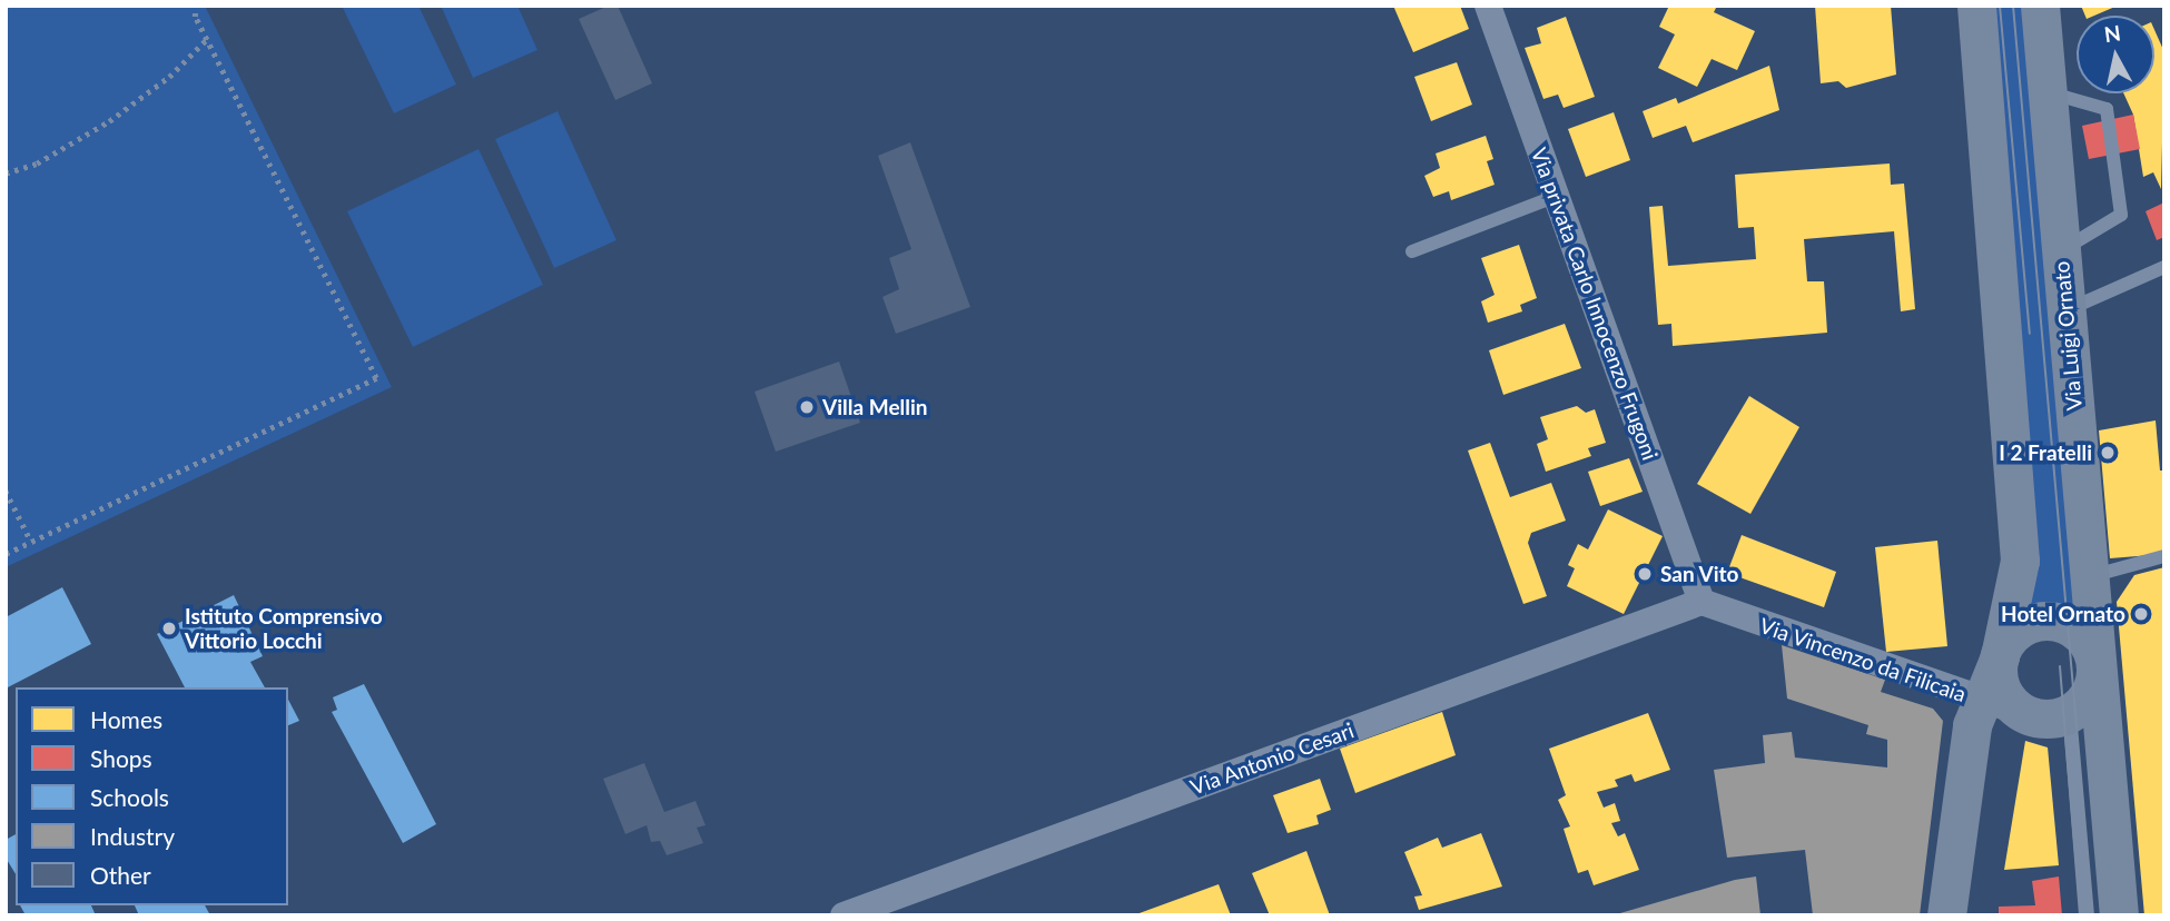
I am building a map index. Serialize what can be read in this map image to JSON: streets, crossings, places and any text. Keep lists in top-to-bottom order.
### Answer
{
  "streets": {
    "main road": ["Via Luigi Ornato"],
    "street": ["Via privata Carlo Innocenzo Frugoni", "Via Vincenzo da Filicaia", "Via Antonio Cesari"]
  },
  "crossings": [
    ["Via privata Carlo Innocenzo Frugoni", "Via Vincenzo da Filicaia"],
    ["Via privata Carlo Innocenzo Frugoni", "Via Antonio Cesari"],
    ["Via Luigi Ornato", "Via Vincenzo da Filicaia"],
    ["Via Vincenzo da Filicaia", "Via Antonio Cesari"]
  ],
  "places": [
    "Villa Mellin",
    "I 2 Fratelli",
    "San Vito",
    "Hotel Ornato",
    "Istituto Comprensivo Vittorio Locchi"
  ],
  "legend": [
    "Homes",
    "Shops",
    "Schools",
    "Industry",
    "Other"
  ],
  "north": "top"
}
